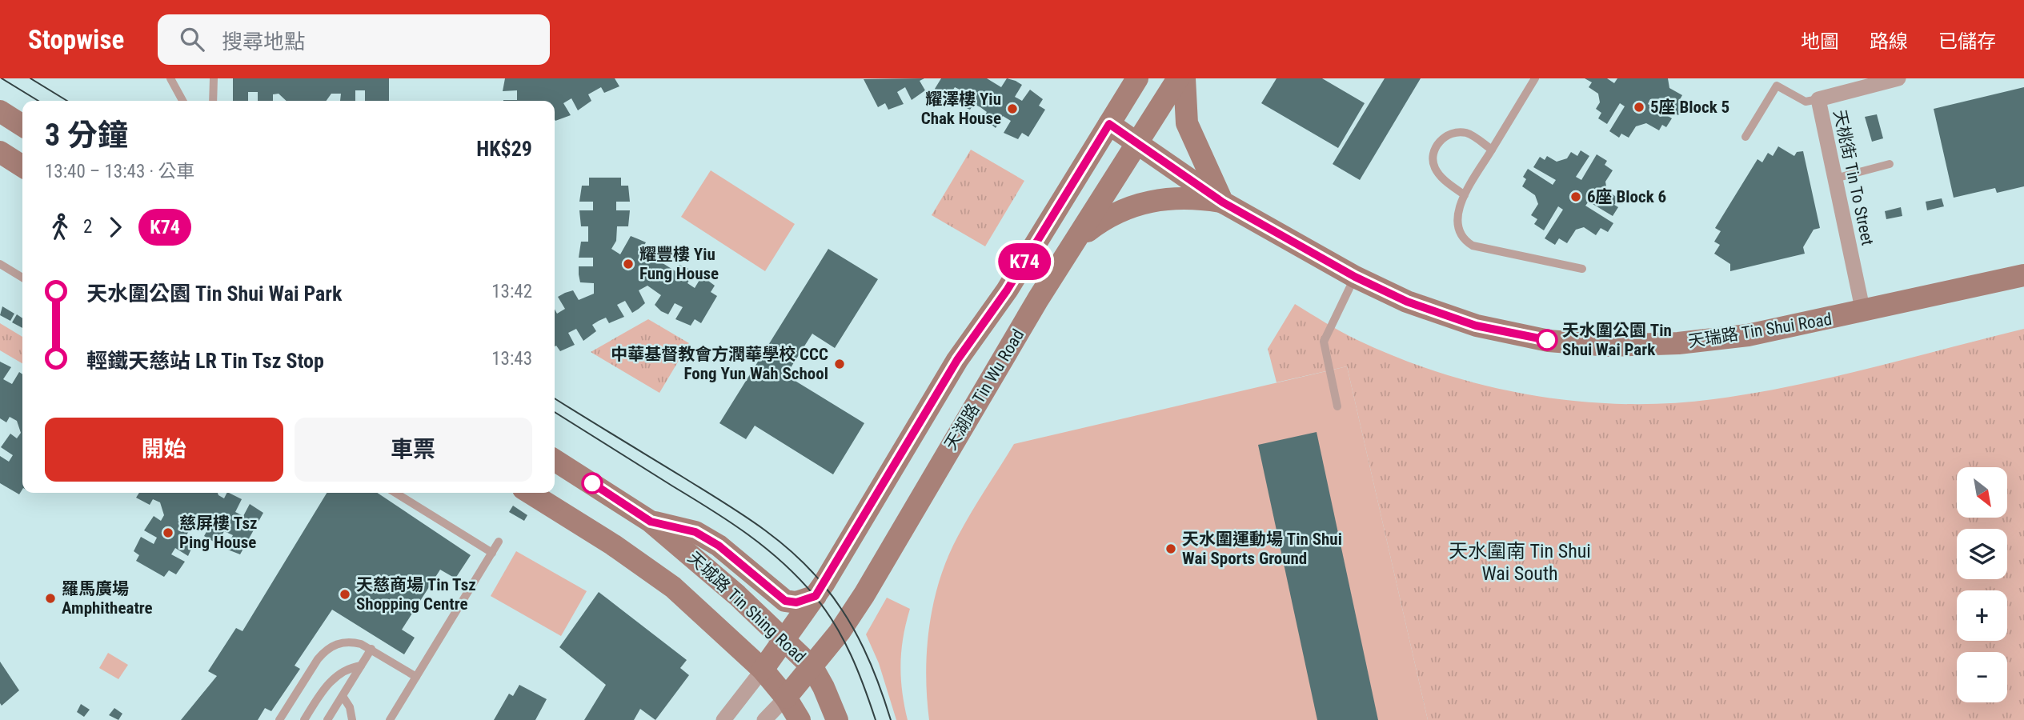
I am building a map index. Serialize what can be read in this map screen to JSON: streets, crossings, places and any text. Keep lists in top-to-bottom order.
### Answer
{
  "streets": {
    "main road": ["天瑞路 Tin Shui Road", "天湖路 Tin Wu Road", "天城路 Tin Shing Road"],
    "street": ["天桃街 Tin To Street"]
  },
  "crossings": [
    ["天桃街 Tin To Street", "天瑞路 Tin Shui Road"],
    ["天瑞路 Tin Shui Road", "天湖路 Tin Wu Road"],
    ["天湖路 Tin Wu Road", "天城路 Tin Shing Road"]
  ],
  "districts": ["天水圍南 Tin Shui Wai South"],
  "places": [
    "5座 Block 5",
    "耀澤樓 Yiu Chak House",
    "6座 Block 6",
    "耀豐樓 Yiu Fung House",
    "天水圍公園 Tin Shui Wai Park",
    "中華基督教會方潤華學校 CCC Fong Yun Wah School",
    "慈屏樓 Tsz Ping House",
    "天水圍運動場 Tin Shui Wai Sports Ground",
    "天慈商場 Tin Tsz Shopping Centre",
    "羅馬廣場 Amphitheatre"
  ],
  "lines": ["bus line K74"],
  "north": "bottom right",
  "page": {
    "header": "Stopwise",
    "search": "搜尋地點",
    "nav": ["地圖", "路線", "已儲存"],
    "on_map": "K74",
    "heading": ["3 分鐘", "13:40 – 13:43 · 公車", "HK$29"],
    "legs": ["2", "K74"],
    "list": [
      {
        "name": "天水圍公園 Tin Shui Wai Park",
        "value": "13:42"
      },
      {
        "name": "輕鐵天慈站 LR Tin Tsz Stop",
        "value": "13:43"
      }
    ],
    "buttons": ["開始", "車票"],
    "map_buttons": ["+", "−"]
  }
}
